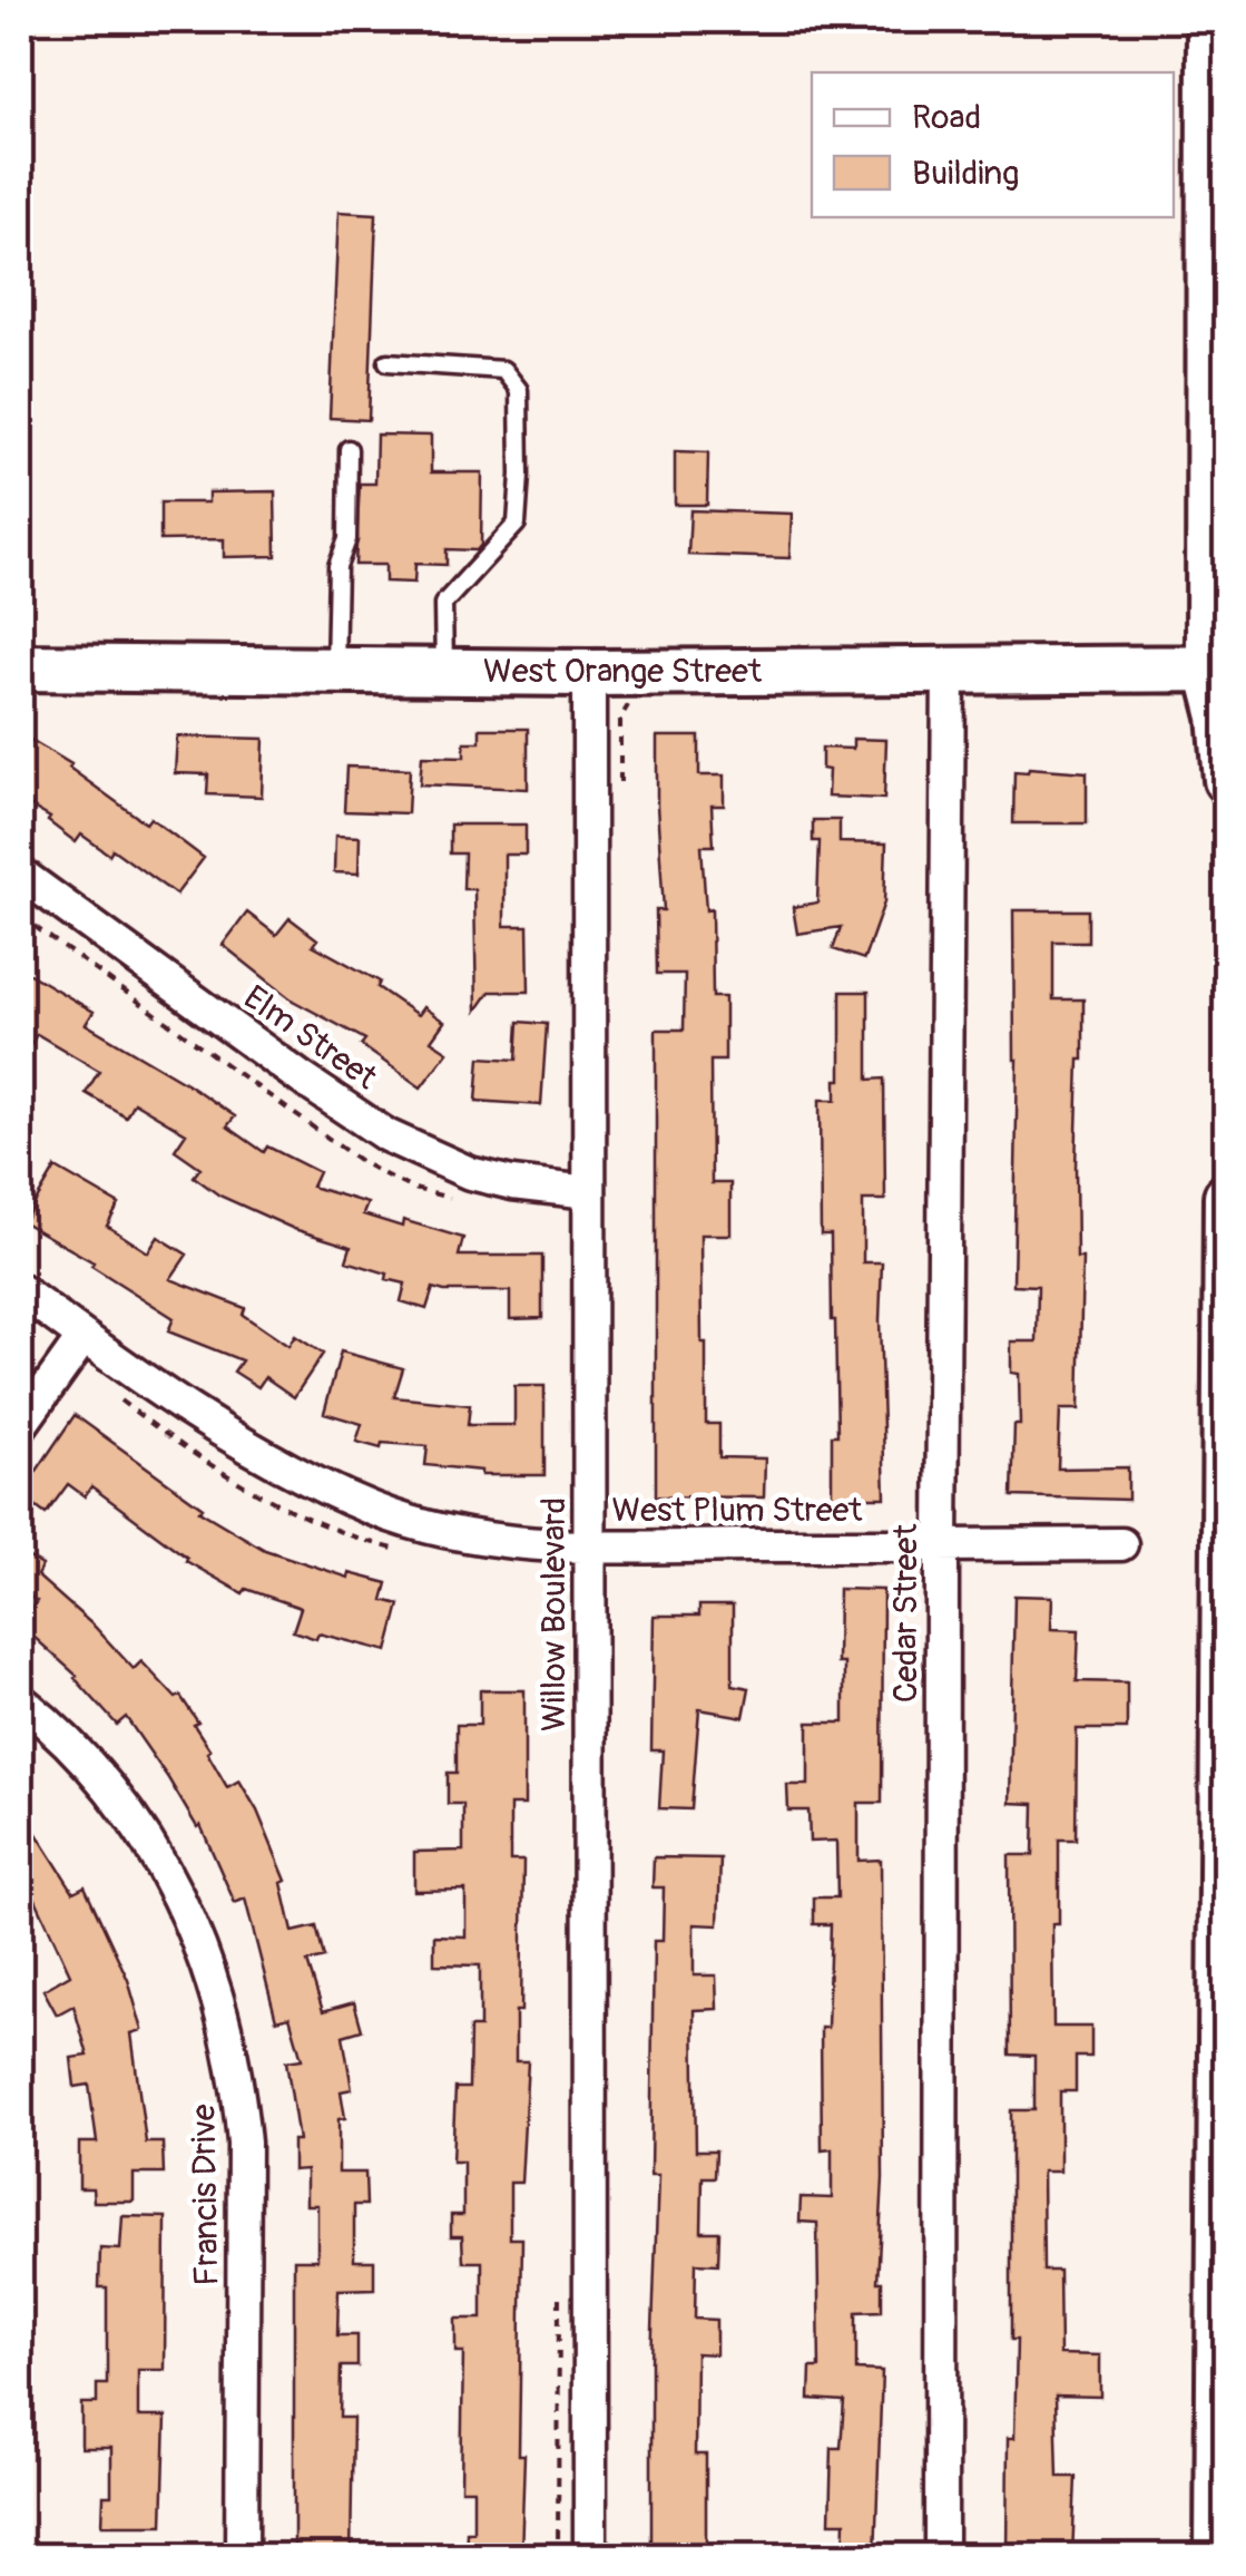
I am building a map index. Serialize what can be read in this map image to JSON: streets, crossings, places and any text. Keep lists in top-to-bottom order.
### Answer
{
  "streets": {
    "main road": ["West Orange Street"],
    "street": [
      "Elm Street",
      "West Plum Street",
      "Cedar Street",
      "Willow Boulevard",
      "Francis Drive"
    ]
  },
  "crossings": [
    ["West Orange Street", "Cedar Street"],
    ["West Orange Street", "Willow Boulevard"],
    ["Elm Street", "Willow Boulevard"],
    ["West Plum Street", "Cedar Street"],
    ["West Plum Street", "Willow Boulevard"]
  ],
  "legend": ["Road", "Building"]
}
